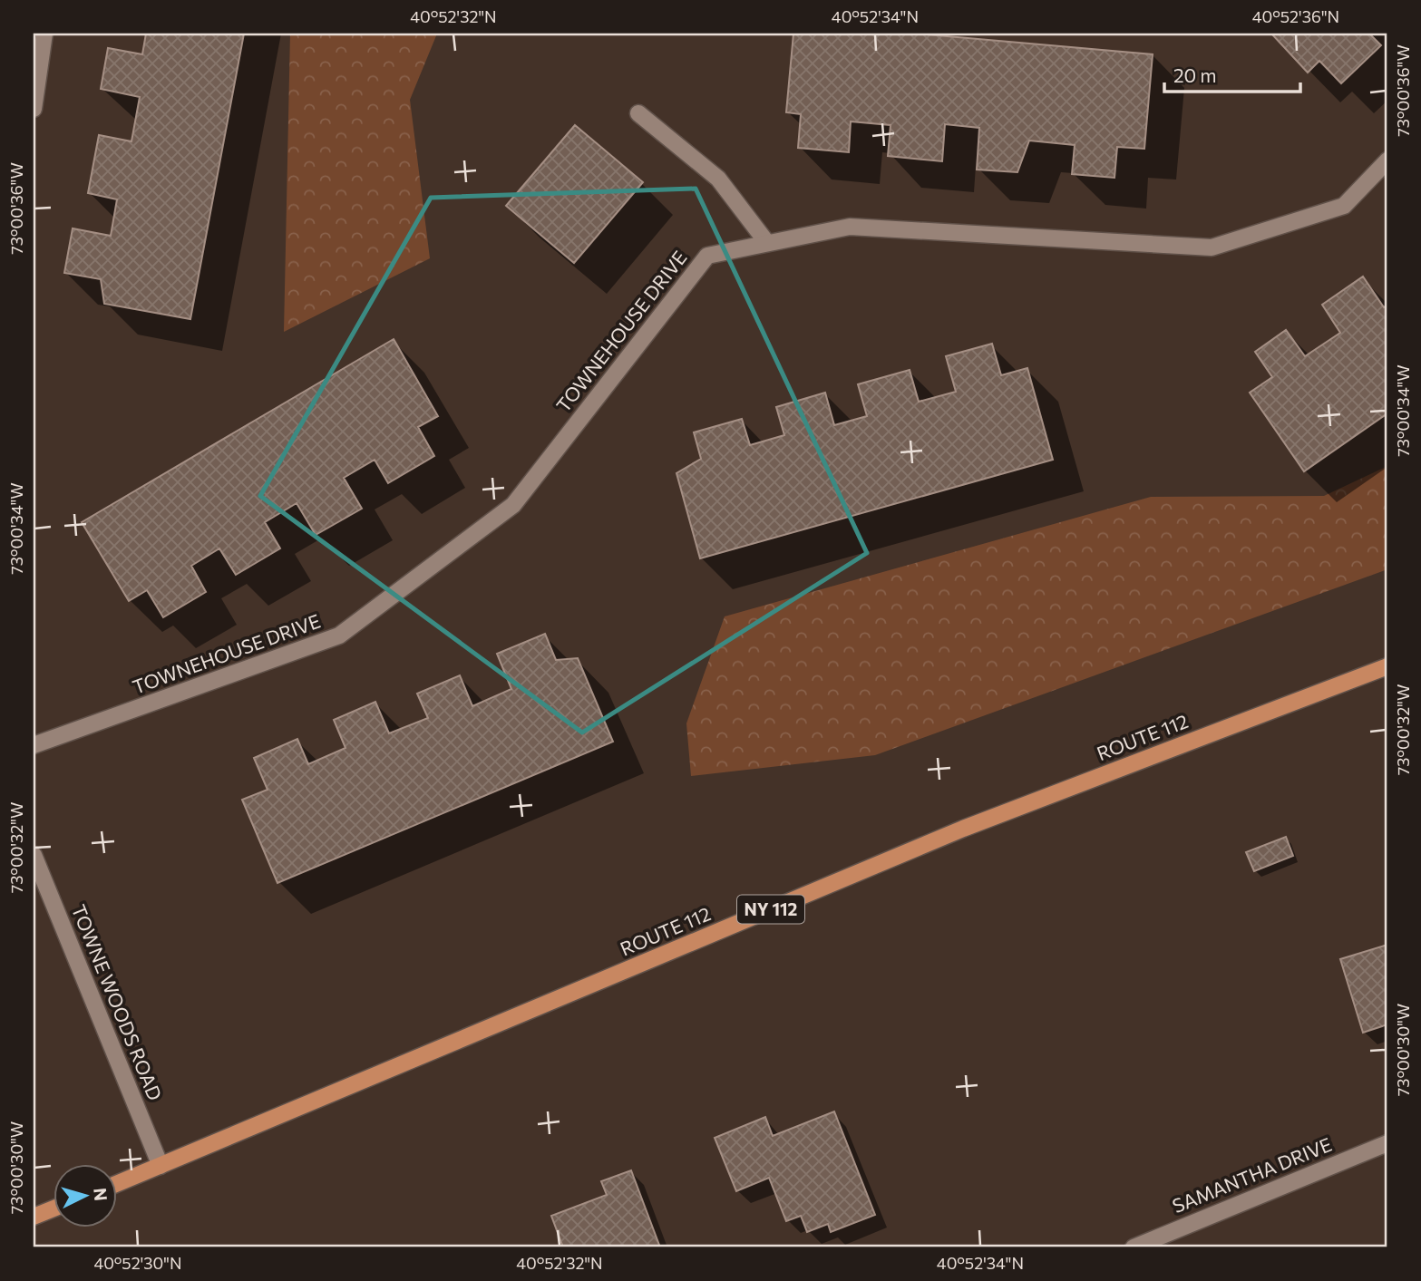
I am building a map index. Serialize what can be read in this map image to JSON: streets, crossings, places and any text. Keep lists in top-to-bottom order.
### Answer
{
  "streets": {
    "main road": ["ROUTE 112", "NY 112"],
    "street": ["TOWNEHOUSE DRIVE", "TOWNE WOODS ROAD", "SAMANTHA DRIVE"]
  },
  "crossings": [
    ["ROUTE 112", "TOWNE WOODS ROAD"]
  ],
  "scale_bar": "20 m",
  "north": "right",
  "coordinates": [
    "40°52'32\"N",
    "40°52'34\"N",
    "40°52'36\"N",
    "73°00'36\"W",
    "73°00'34\"W",
    "73°00'32\"W",
    "73°00'30\"W",
    "40°52'30\"N"
  ]
}
